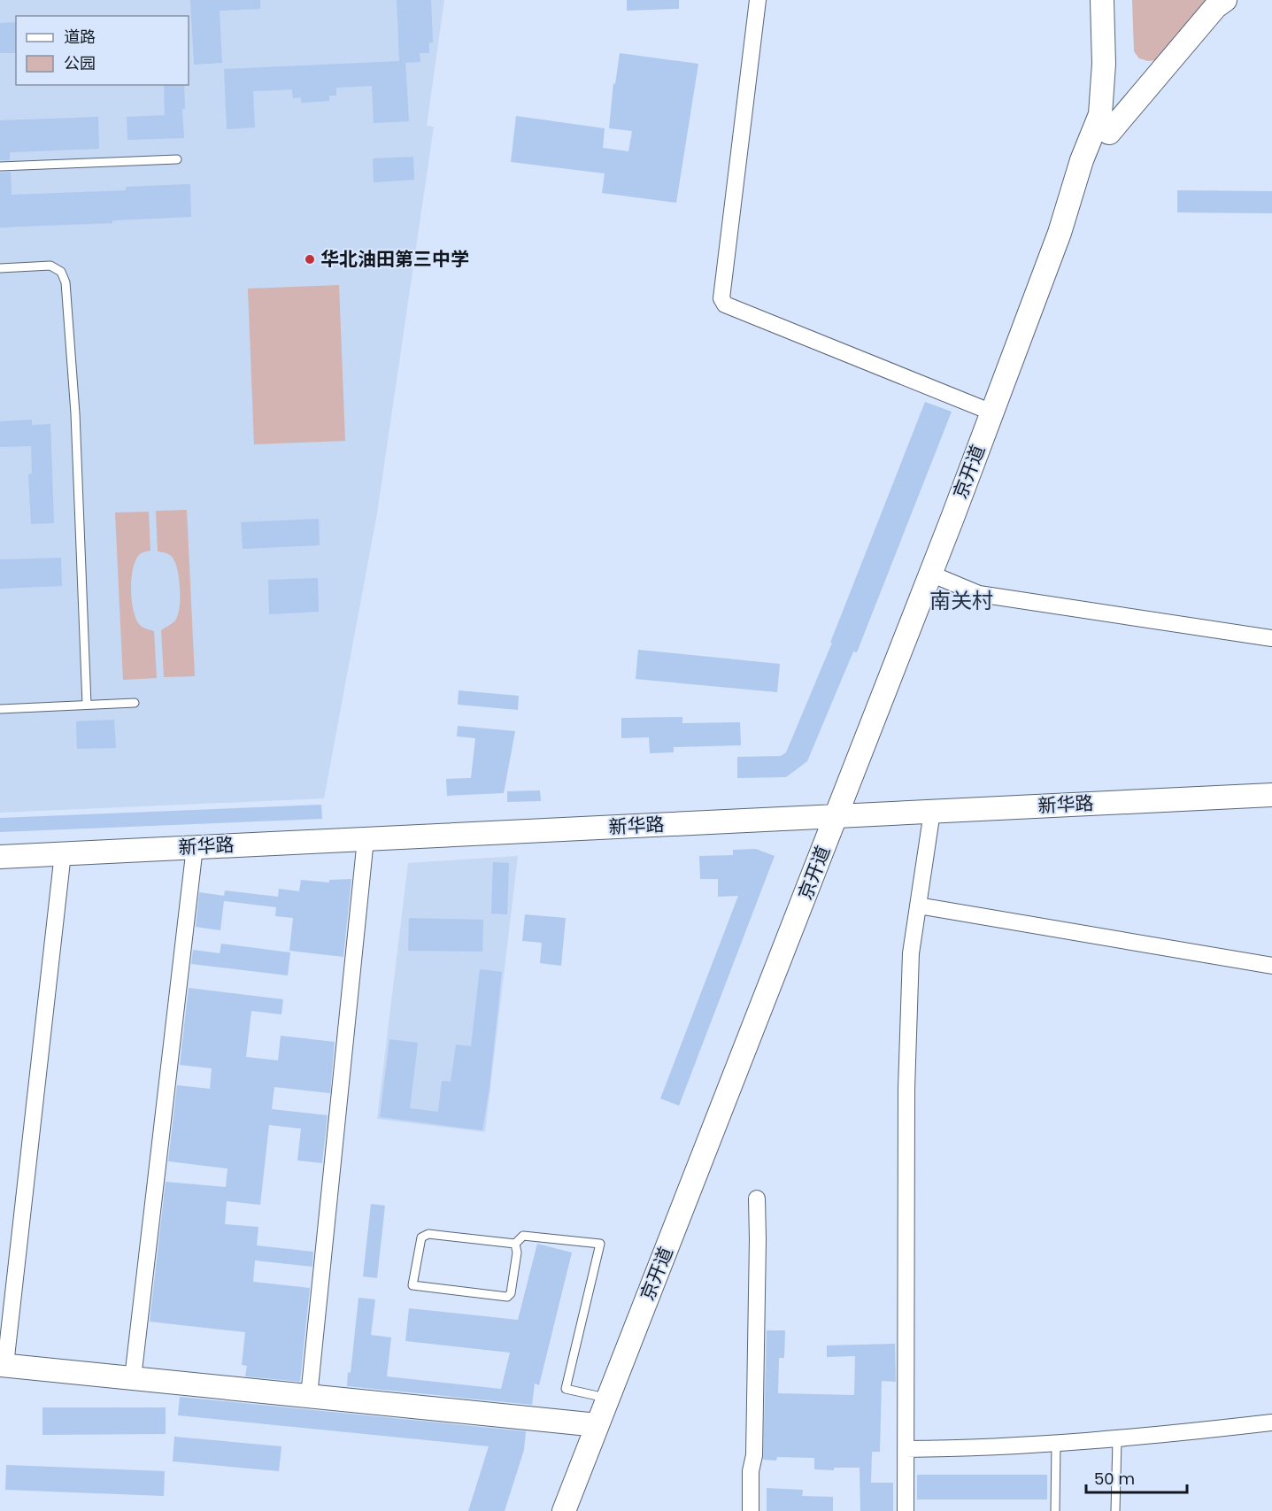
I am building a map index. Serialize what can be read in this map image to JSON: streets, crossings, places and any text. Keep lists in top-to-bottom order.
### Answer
{
  "streets": {
    "main road": ["京开道", "新华路"]
  },
  "crossings": [
    ["京开道", "新华路"]
  ],
  "districts": ["南关村"],
  "places": ["华北油田第三中学"],
  "legend": ["道路", "公园"],
  "scale_bar": "50 m"
}
